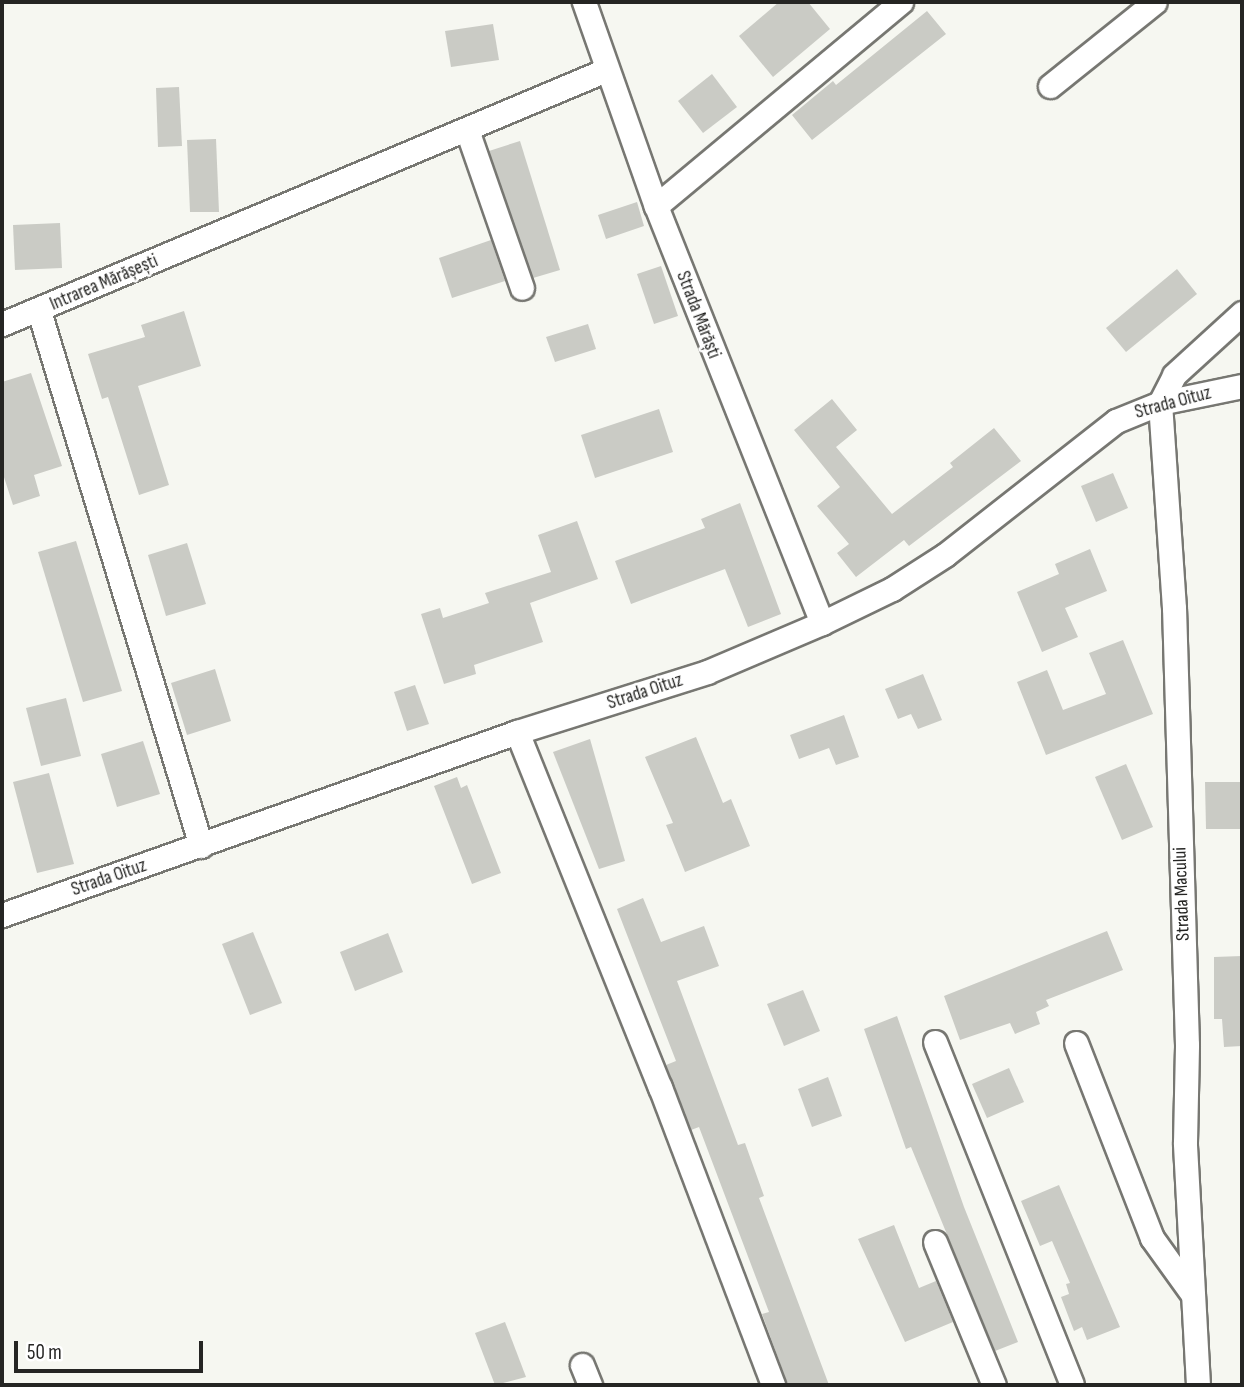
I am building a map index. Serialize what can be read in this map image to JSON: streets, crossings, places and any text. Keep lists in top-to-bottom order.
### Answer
{
  "streets": {
    "street": [
      "Intrarea Mărășești",
      "Strada Mărăști",
      "Strada Oituz",
      "Strada Macului"
    ]
  },
  "crossings": [
    ["Intrarea Mărășești", "Strada Mărăști"],
    ["Intrarea Mărășești", "Strada Oituz"],
    ["Strada Mărăști", "Strada Oituz"],
    ["Strada Oituz", "Strada Macului"]
  ],
  "scale_bar": "50 m"
}
